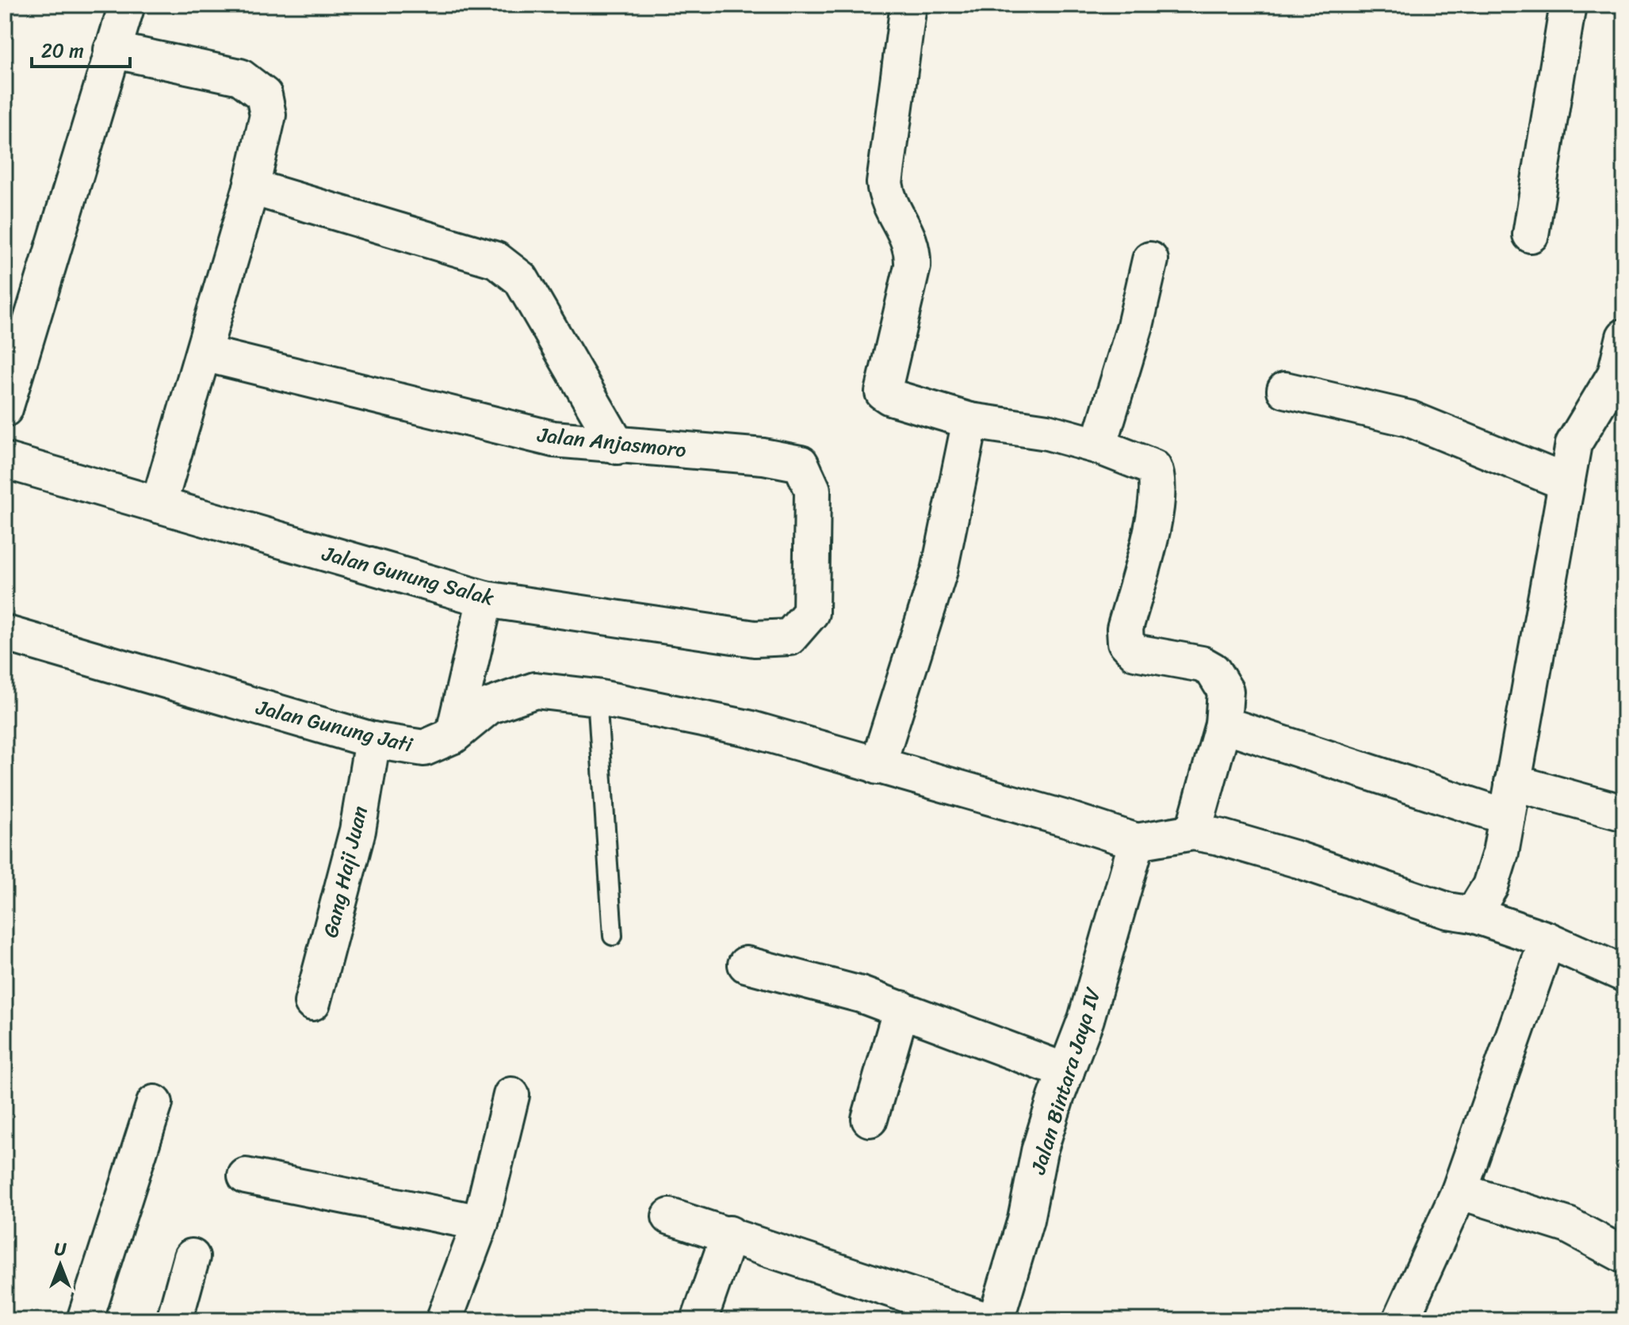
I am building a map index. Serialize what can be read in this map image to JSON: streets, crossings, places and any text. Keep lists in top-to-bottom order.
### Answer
{
  "streets": {
    "street": [
      "Jalan Anjasmoro",
      "Jalan Gunung Salak",
      "Jalan Gunung Jati",
      "Gang Haji Juan",
      "Jalan Bintara Jaya IV"
    ]
  },
  "crossings": [
    ["Jalan Anjasmoro", "Jalan Gunung Salak"],
    ["Jalan Gunung Jati", "Gang Haji Juan"],
    ["Jalan Gunung Jati", "Jalan Bintara Jaya IV"]
  ],
  "scale_bar": "20 m",
  "north": "top"
}
